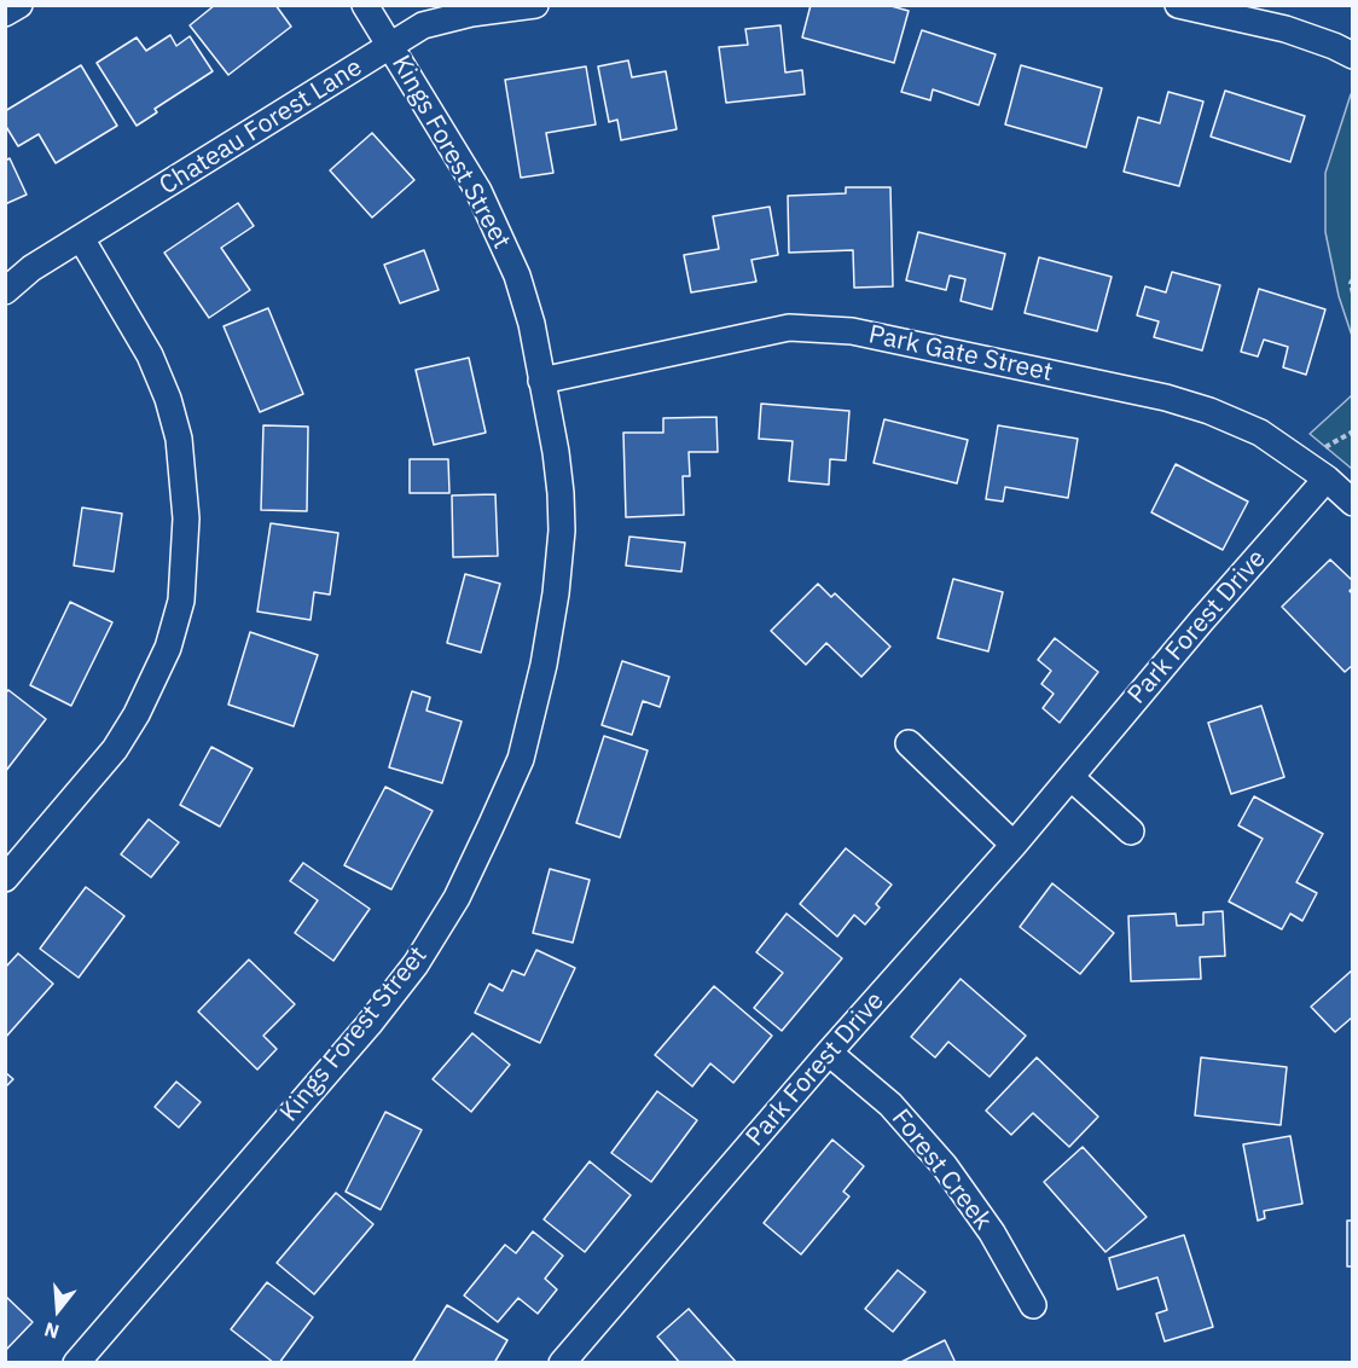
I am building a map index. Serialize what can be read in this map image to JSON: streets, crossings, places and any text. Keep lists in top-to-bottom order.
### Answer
{
  "streets": {
    "street": [
      "Chateau Forest Lane",
      "Kings Forest Street",
      "Park Gate Street",
      "Park Forest Drive",
      "Forest Creek"
    ]
  },
  "crossings": [
    ["Chateau Forest Lane", "Kings Forest Street"],
    ["Kings Forest Street", "Park Gate Street"],
    ["Park Gate Street", "Park Forest Drive"],
    ["Park Forest Drive", "Forest Creek"]
  ],
  "north": "bottom"
}
